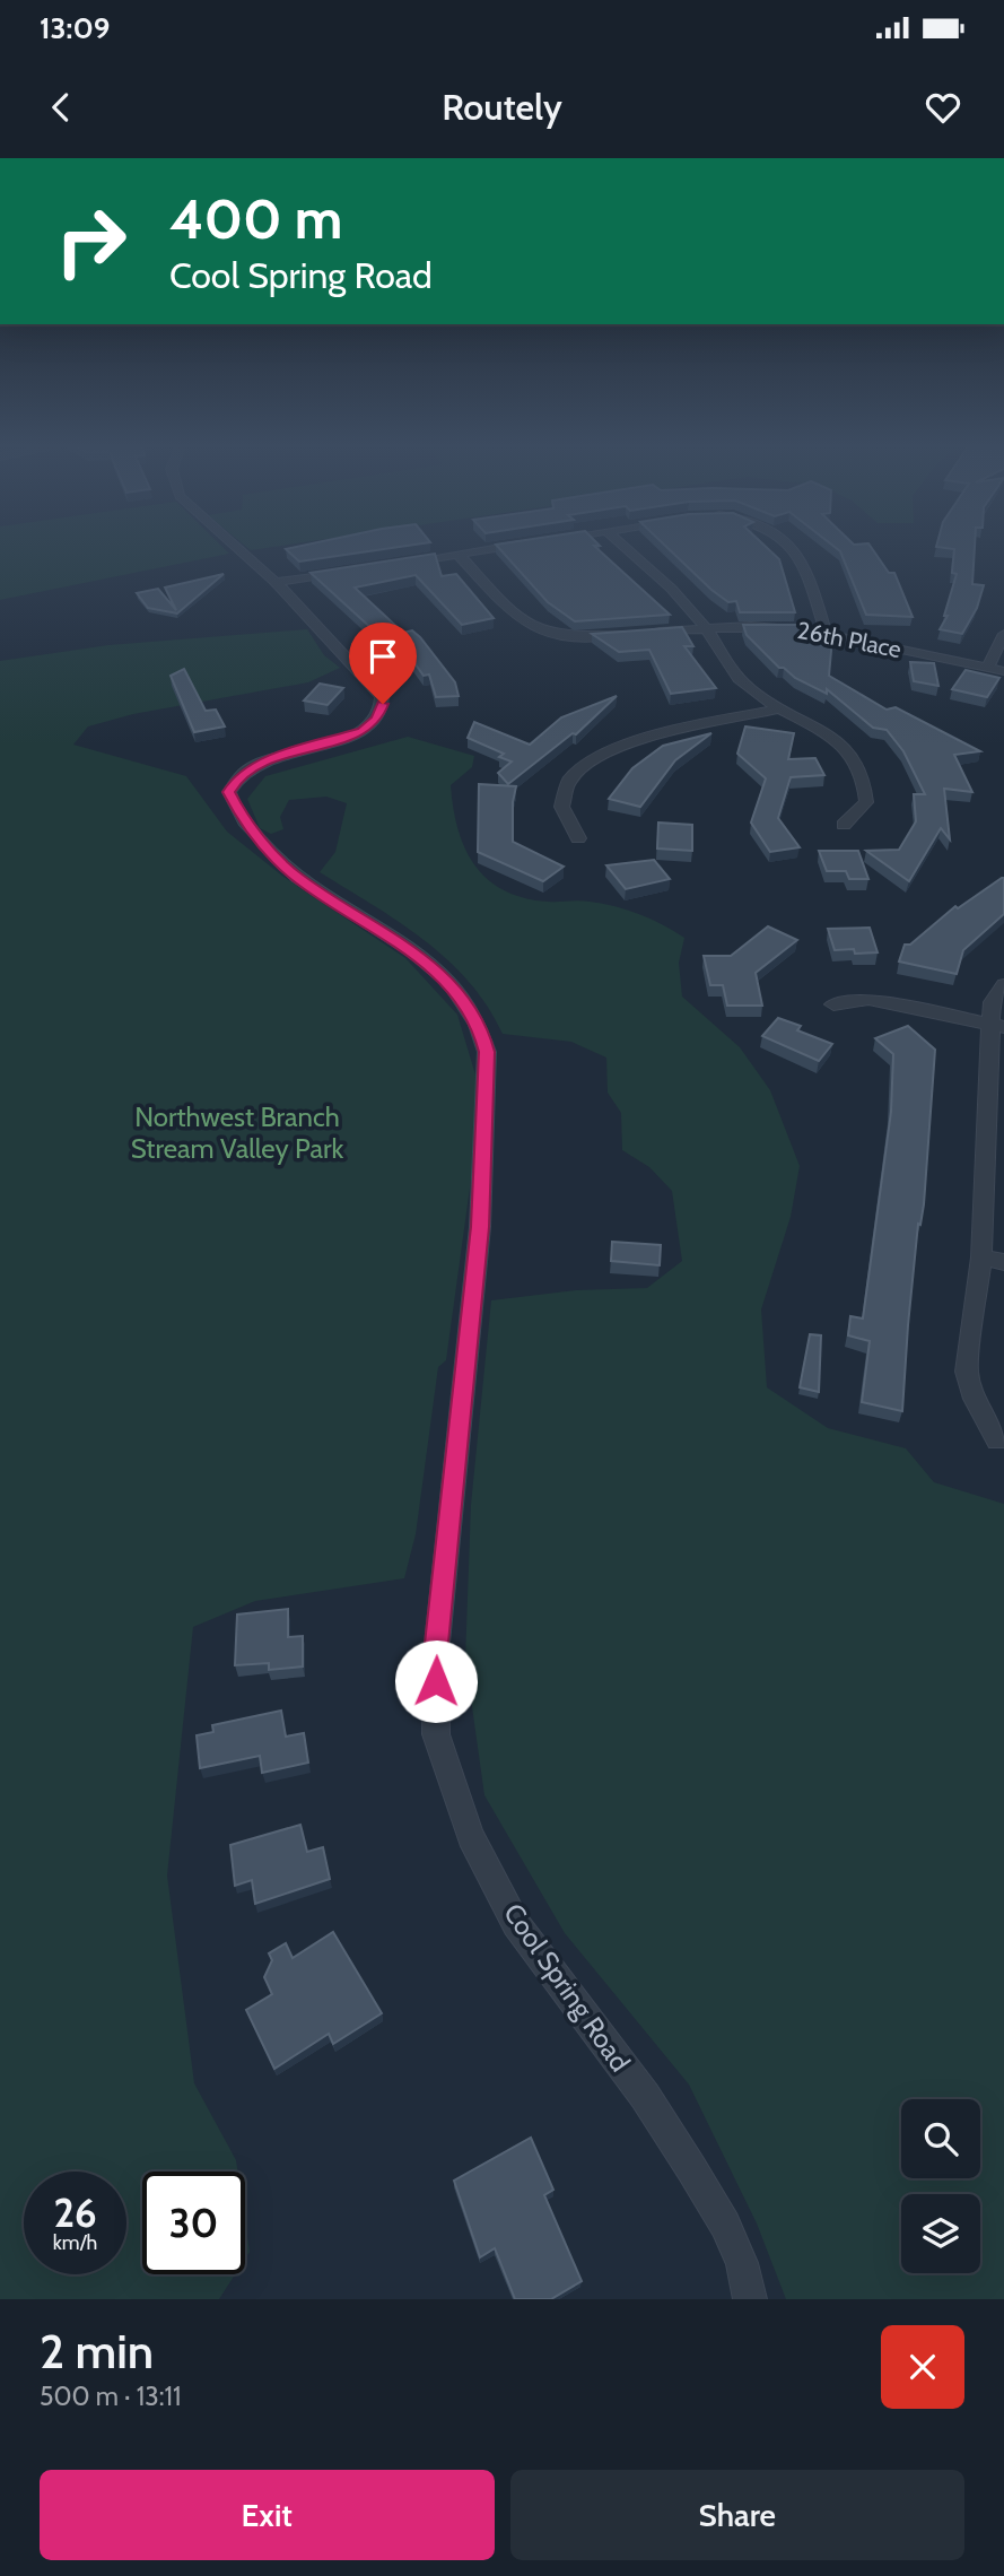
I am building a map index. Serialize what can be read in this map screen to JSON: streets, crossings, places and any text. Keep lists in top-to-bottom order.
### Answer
{
  "streets": {
    "street": ["26th Place", "Cool Spring Road"]
  },
  "parks": ["Northwest Branch Stream Valley Park"],
  "page": {
    "status": "13:09",
    "header": "Routely",
    "turn": ["400 m", "Cool Spring Road"],
    "speed": "26 km/h",
    "limit": "30",
    "heading": ["2 min", "500 m · 13:11"],
    "buttons": ["Exit", "Share"]
  }
}
